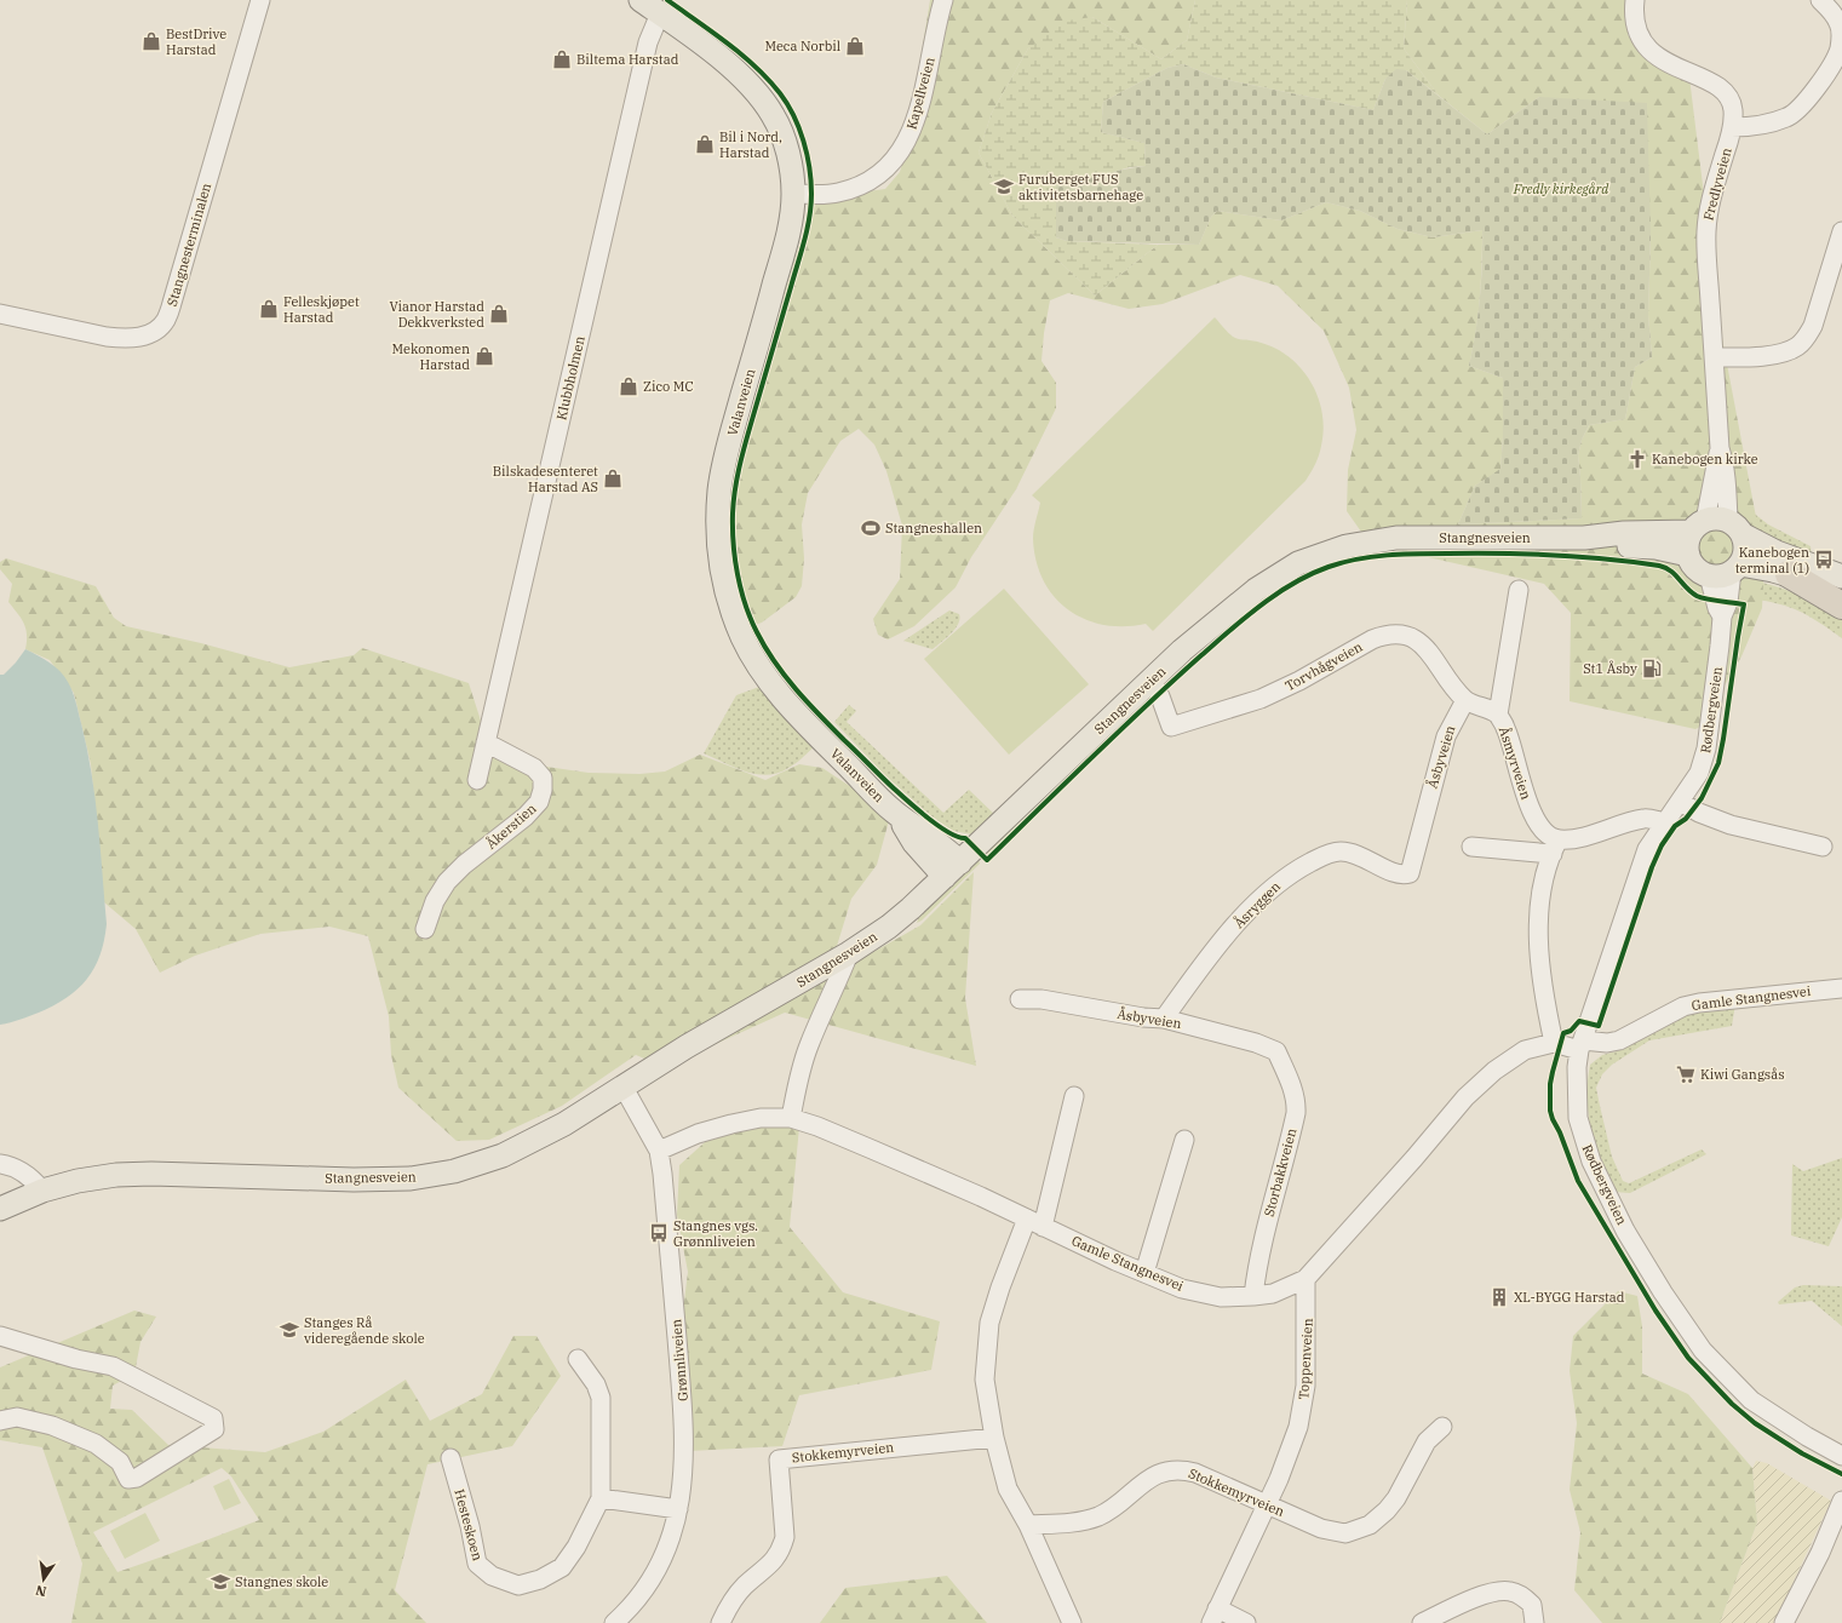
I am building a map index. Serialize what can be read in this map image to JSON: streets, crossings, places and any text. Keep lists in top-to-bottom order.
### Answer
{
  "streets": {
    "main road": ["Valanveien", "Stangnesveien"],
    "street": [
      "Kapellveien",
      "Fredlyveien",
      "Stangnesterminalen",
      "Klubbholmen",
      "Torvhågveien",
      "Rødbergveien",
      "Åsbyveien",
      "Åsmyrveien",
      "Åkerstien",
      "Åsryggen",
      "Gamle Stangnesvei",
      "Storbakkveien",
      "Toppenveien",
      "Grønnliveien",
      "Stokkemyrveien",
      "Hesteskoen"
    ]
  },
  "crossings": [
    ["Kapellveien", "Valanveien"],
    ["Fredlyveien", "Stangnesveien"],
    ["Fredlyveien", "Rødbergveien"],
    ["Klubbholmen", "Valanveien"],
    ["Klubbholmen", "Åkerstien"],
    ["Valanveien", "Stangnesveien"],
    ["Stangnesveien", "Torvhågveien"],
    ["Stangnesveien", "Rødbergveien"],
    ["Stangnesveien", "Grønnliveien"],
    ["Torvhågveien", "Åsbyveien"],
    ["Rødbergveien", "Gamle Stangnesvei"],
    ["Åsbyveien", "Åsryggen"],
    ["Åsbyveien", "Storbakkveien"],
    ["Gamle Stangnesvei", "Storbakkveien"],
    ["Gamle Stangnesvei", "Toppenveien"],
    ["Gamle Stangnesvei", "Grønnliveien"],
    ["Toppenveien", "Stokkemyrveien"]
  ],
  "parks": ["Fredly kirkegård"],
  "places": {
    "shop": [
      "BestDrive Harstad",
      "Meca Norbil",
      "Biltema Harstad",
      "Bil i Nord, Harstad",
      "Felleskjøpet Harstad",
      "Vianor Harstad Dekkverksted",
      "Mekonomen Harstad",
      "Zico MC",
      "Bilskadesenteret Harstad AS"
    ],
    "school or university": ["Furuberget FUS aktivitetsbarnehage", "Stanges Rå videregående skole", "Stangnes skole"],
    "church": ["Kanebogen kirke"],
    "sports": ["Stangneshallen"],
    "bus stop": ["Kanebogen terminal (1)", "Stangnes vgs. Grønnliveien"],
    "fuel station": ["St1 Åsby"],
    "supermarket": ["Kiwi Gangsås"],
    "building": ["XL-BYGG Harstad"]
  },
  "north": "bottom"
}
